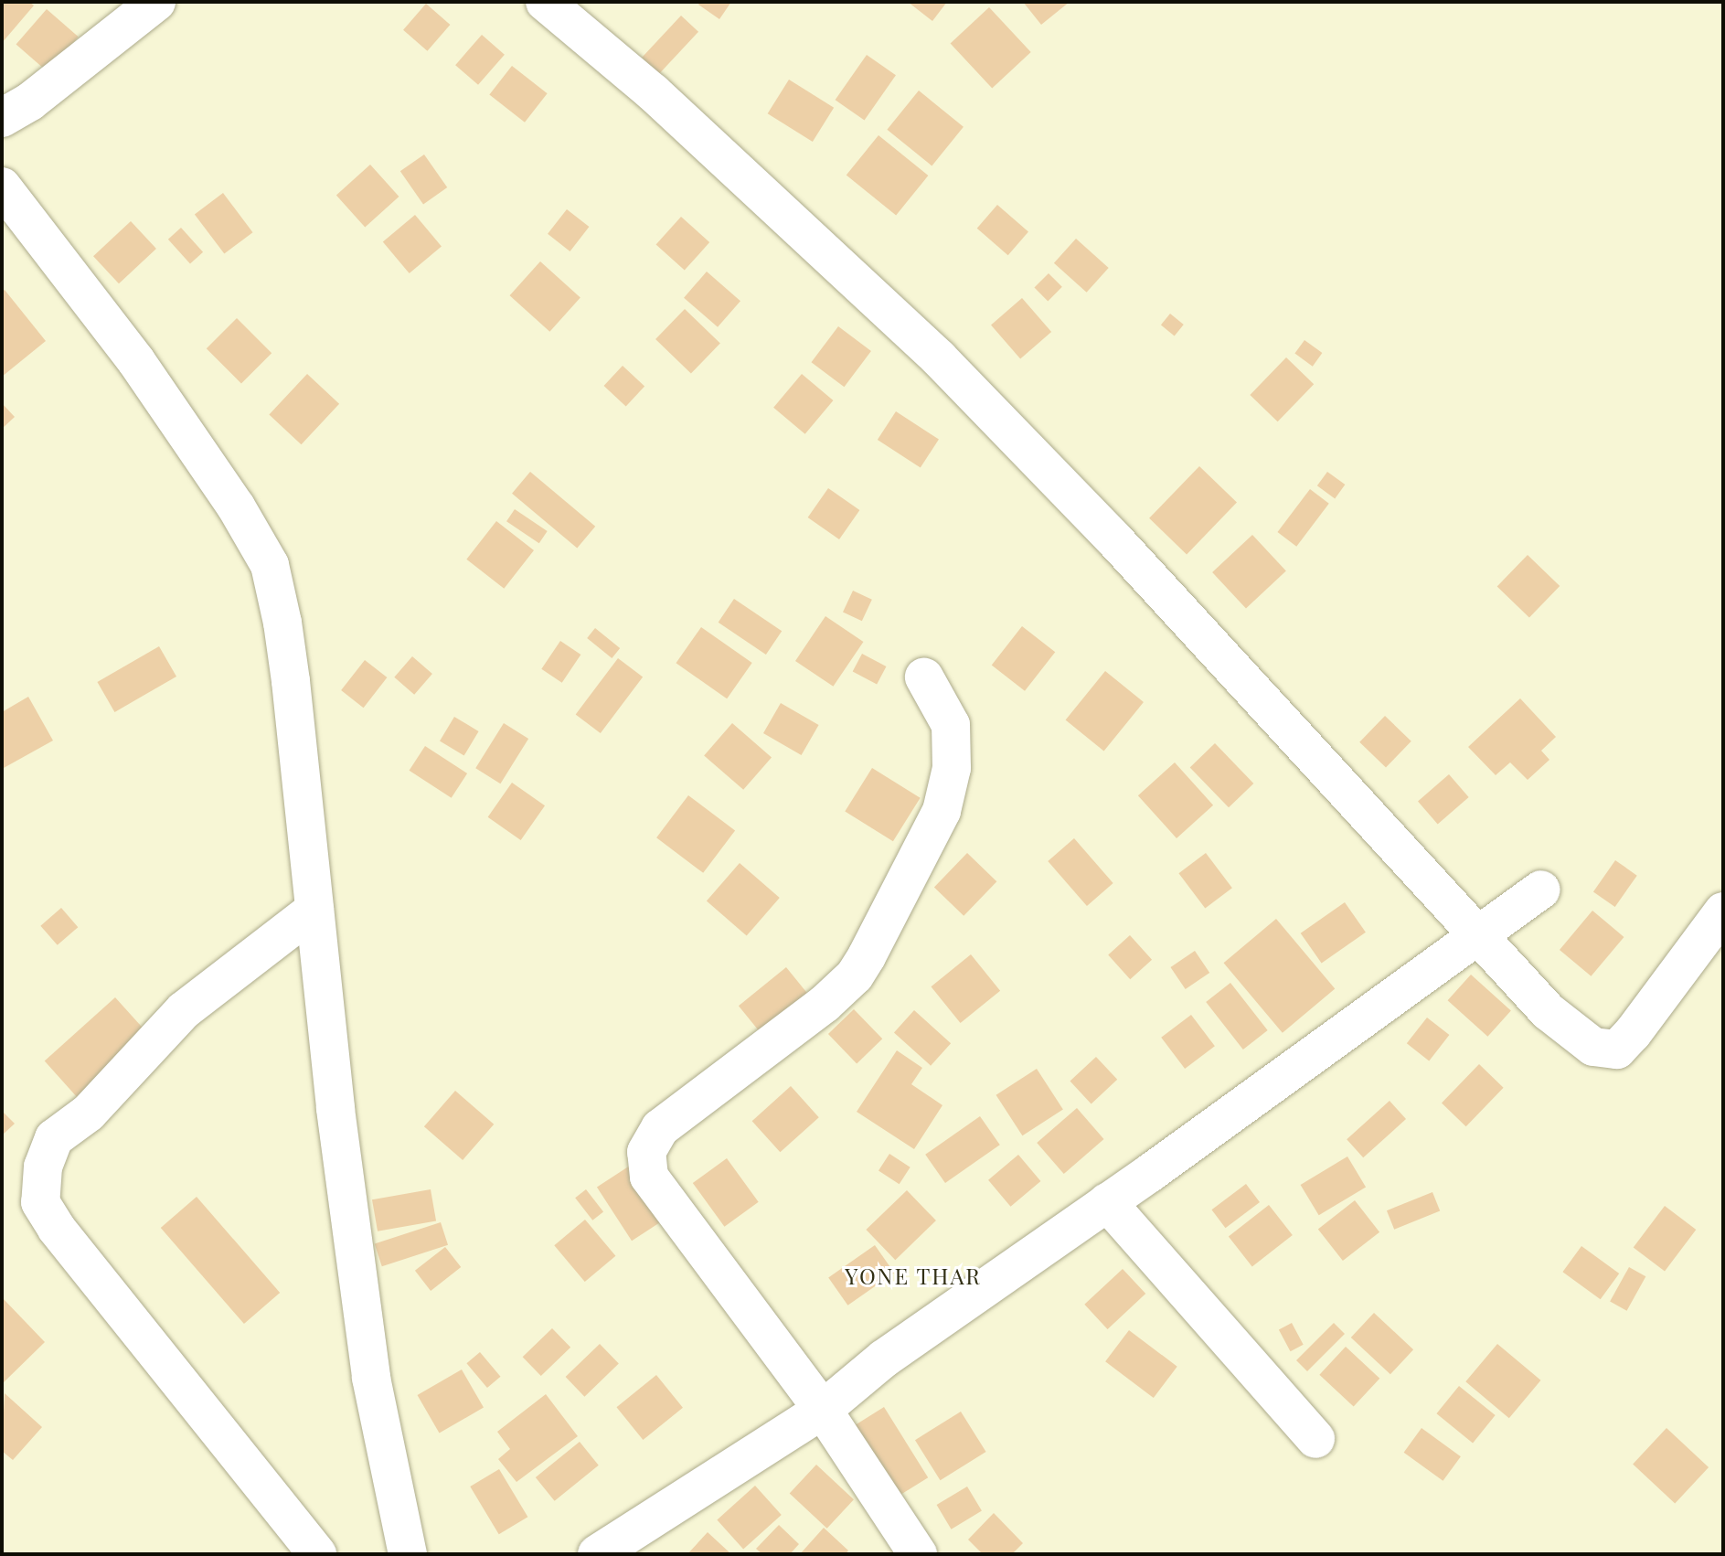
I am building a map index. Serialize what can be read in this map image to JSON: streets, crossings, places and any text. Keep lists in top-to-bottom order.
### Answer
{
  "districts": ["YONE THAR"]
}
